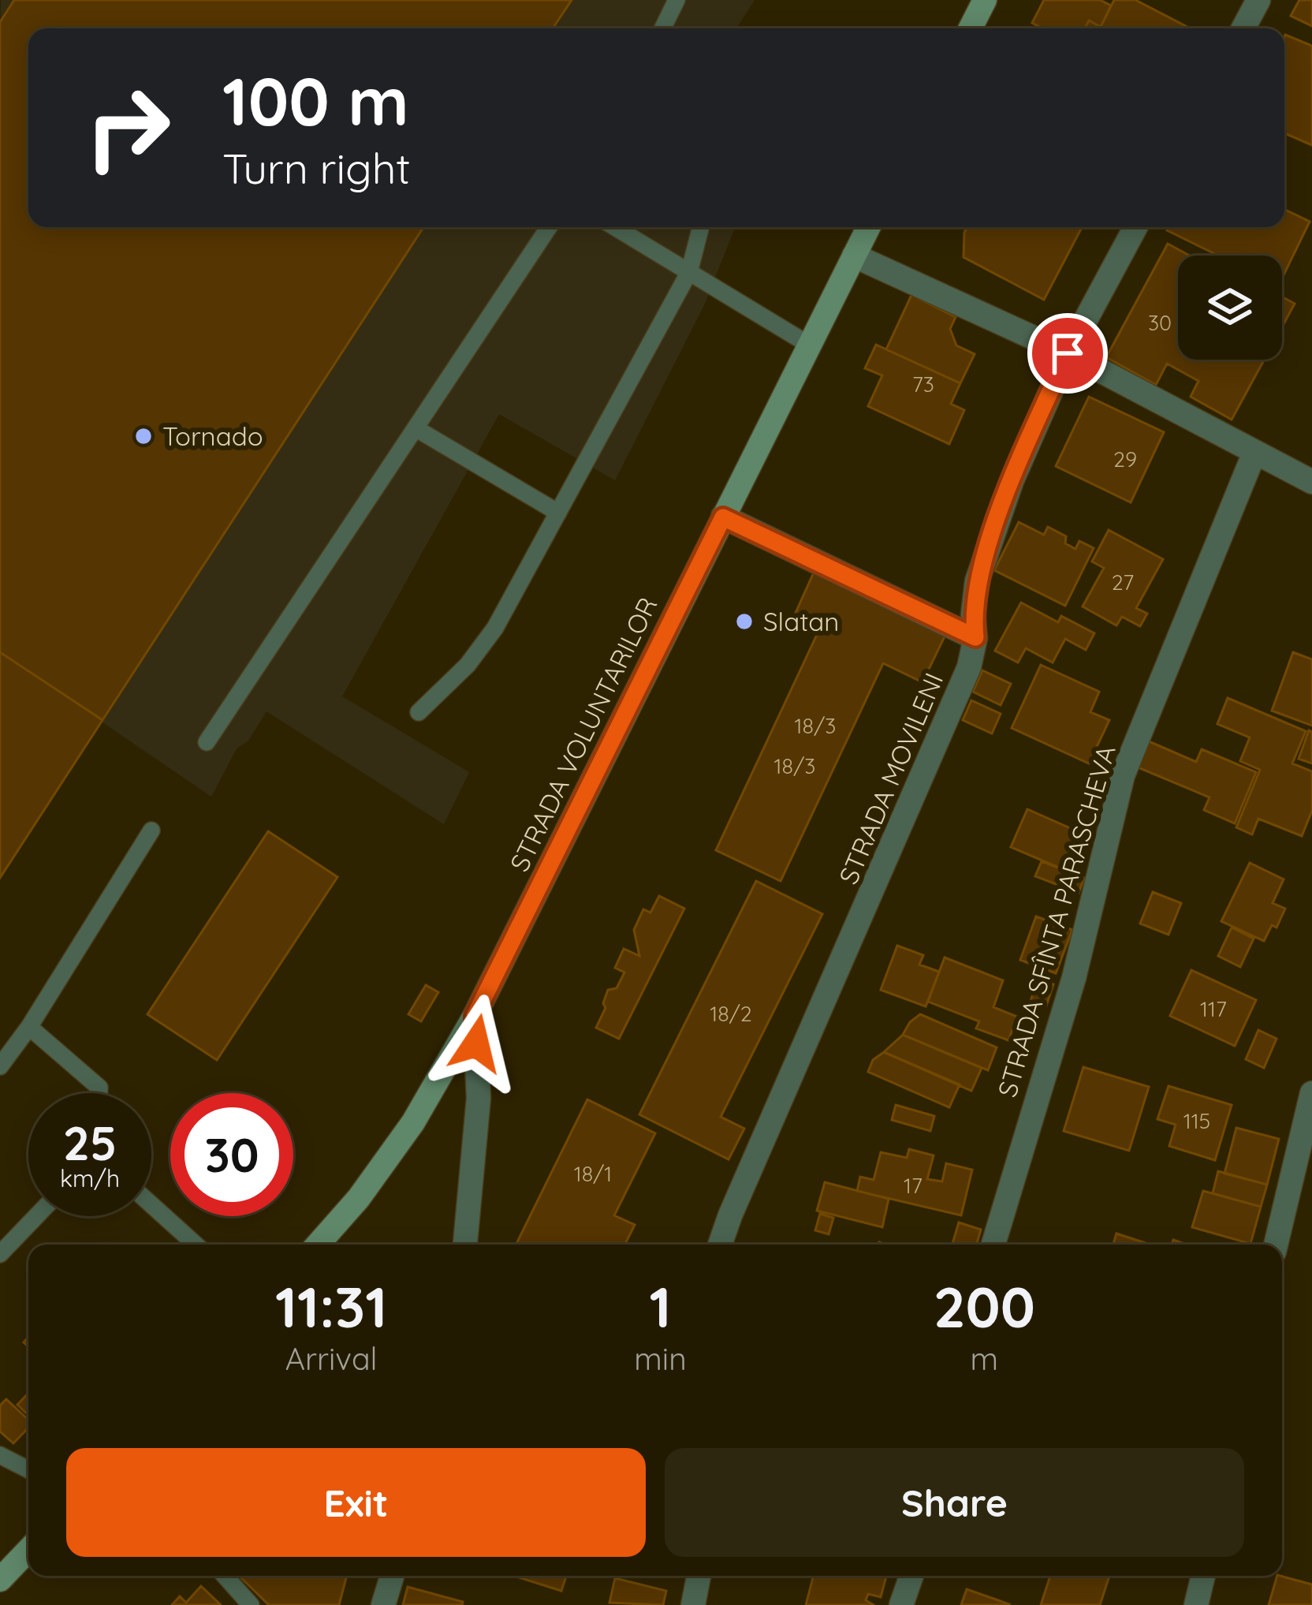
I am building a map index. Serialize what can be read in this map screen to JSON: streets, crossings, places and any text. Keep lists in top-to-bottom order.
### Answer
{
  "streets": {
    "main road": ["STRADA VOLUNTARILOR"],
    "street": ["STRADA MOVILENI", "STRADA SFÎNTA PARASCHEVA"]
  },
  "places": ["Tornado", "Slatan"],
  "house_numbers": [
    "30",
    "73",
    "29",
    "27",
    "18/3",
    "18/3",
    "117",
    "18/2",
    "115",
    "18/1",
    "17"
  ],
  "page": {
    "turn": ["100 m", "Turn right"],
    "speed": "25 km/h",
    "limit": "30",
    "eta": [
      "11:31",
      "Arrival",
      "1",
      "min",
      "200",
      "m"
    ],
    "buttons": ["Exit", "Share"]
  }
}
